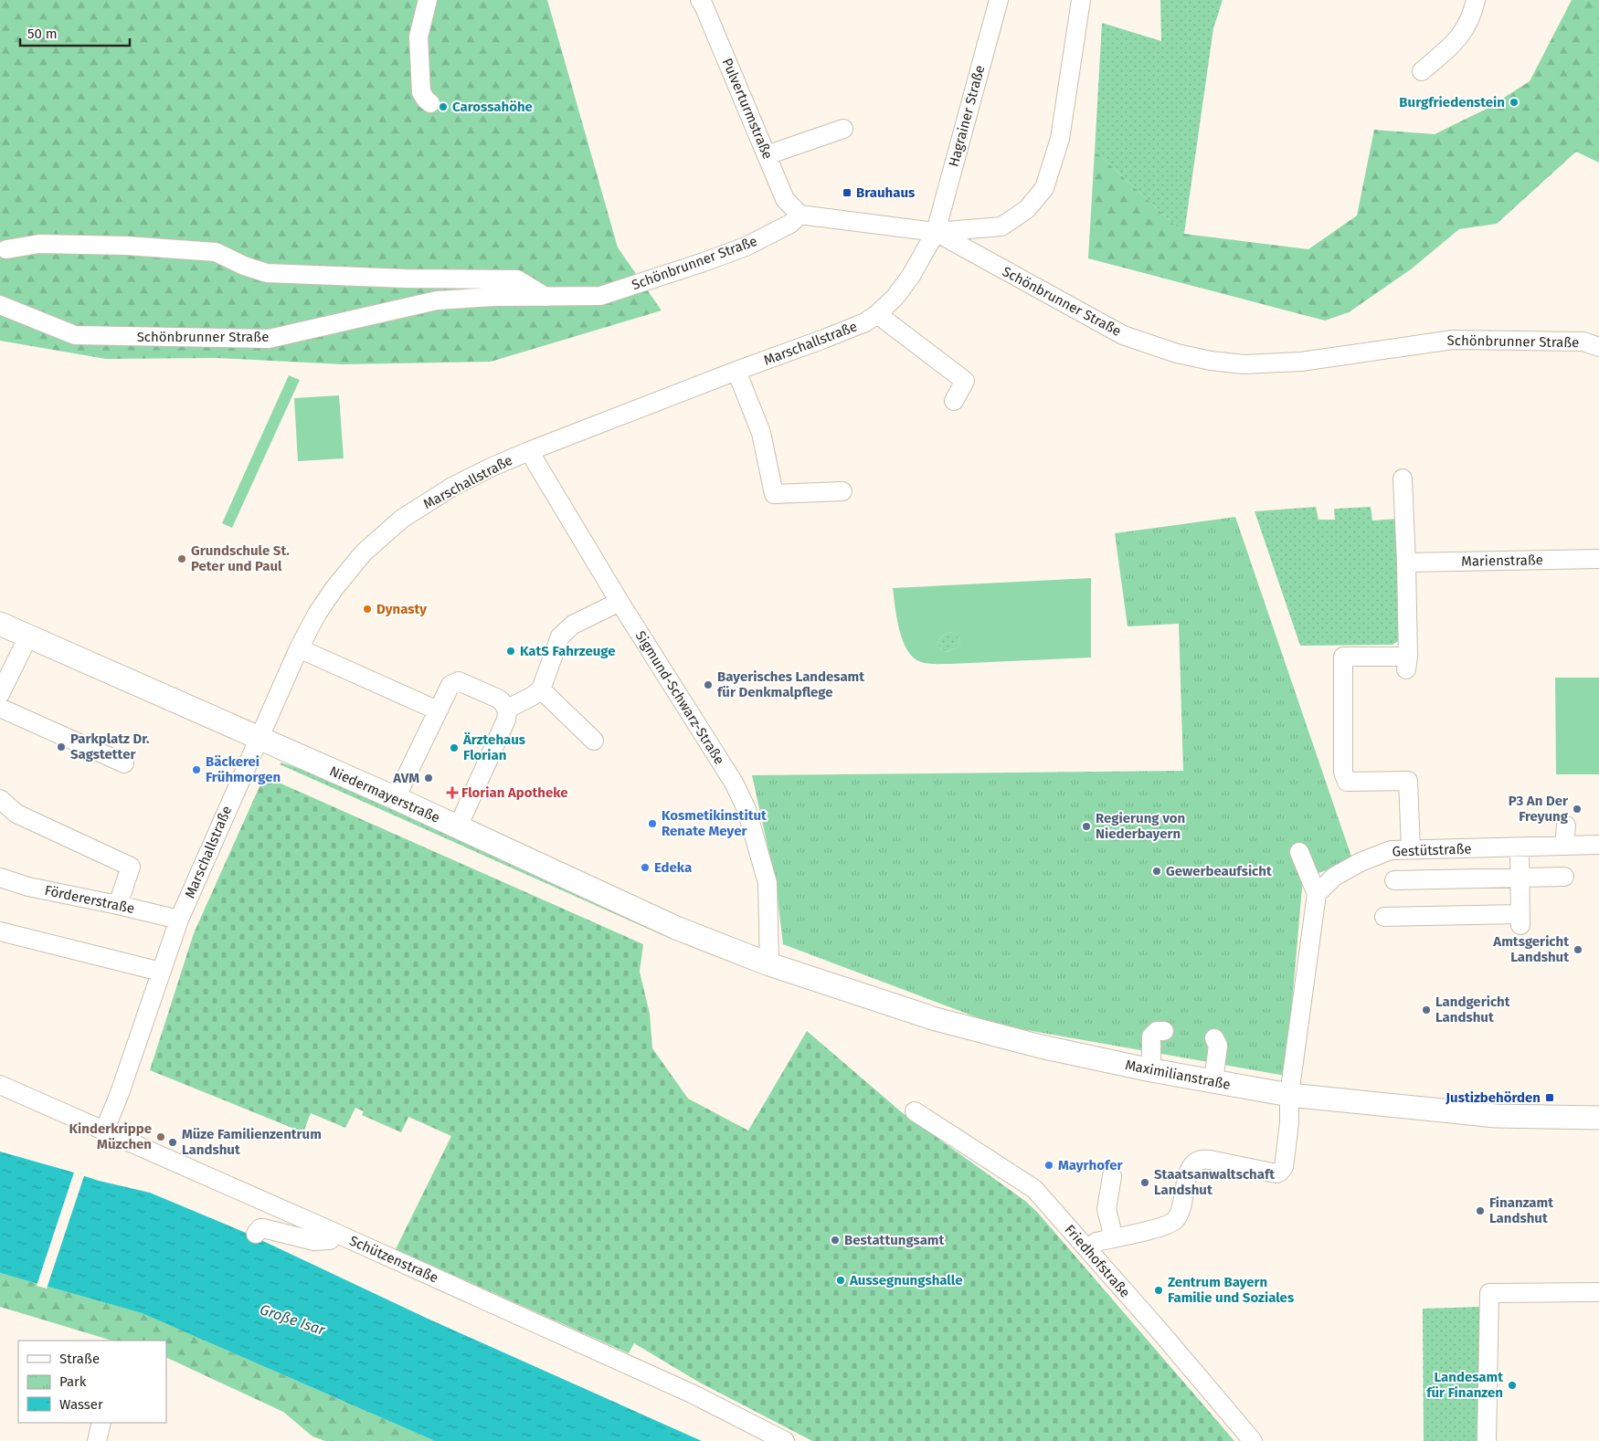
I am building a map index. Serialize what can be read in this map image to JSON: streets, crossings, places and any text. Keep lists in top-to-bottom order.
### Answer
{
  "streets": {
    "main road": ["Niedermayerstraße", "Maximilianstraße"],
    "street": [
      "Pulverturmstraße",
      "Hagrainer Straße",
      "Schönbrunner Straße",
      "Marschallstraße",
      "Marienstraße",
      "Sigmund-Schwarz-Straße",
      "Gestütstraße",
      "Fördererstraße",
      "Schützenstraße",
      "Friedhofstraße"
    ]
  },
  "crossings": [
    ["Pulverturmstraße", "Schönbrunner Straße"],
    ["Hagrainer Straße", "Schönbrunner Straße"],
    ["Hagrainer Straße", "Marschallstraße"],
    ["Schönbrunner Straße", "Marschallstraße"],
    ["Marschallstraße", "Sigmund-Schwarz-Straße"],
    ["Marschallstraße", "Niedermayerstraße"],
    ["Marschallstraße", "Fördererstraße"],
    ["Marschallstraße", "Schützenstraße"],
    ["Sigmund-Schwarz-Straße", "Niedermayerstraße"],
    ["Sigmund-Schwarz-Straße", "Maximilianstraße"],
    ["Niedermayerstraße", "Maximilianstraße"]
  ],
  "water": ["Große Isar"],
  "places": {
    "other": [
      "Burgfriedenstein",
      "Carossahöhe",
      "Grundschule St. Peter und Paul",
      "Dynasty",
      "KatS Fahrzeuge",
      "Bayerisches Landesamt für Denkmalpflege",
      "Parkplatz Dr. Sagstetter",
      "Ärztehaus Florian",
      "Bäckerei Frühmorgen",
      "AVM",
      "P3 An Der Freyung",
      "Kosmetikinstitut Renate Meyer",
      "Regierung von Niederbayern",
      "Edeka",
      "Gewerbeaufsicht",
      "Amtsgericht Landshut",
      "Landgericht Landshut",
      "Kinderkrippe Müzchen",
      "Müze Familienzentrum Landshut",
      "Mayrhofer",
      "Staatsanwaltschaft Landshut",
      "Finanzamt Landshut",
      "Bestattungsamt",
      "Aussegnungshalle",
      "Zentrum Bayern Familie und Soziales",
      "Landesamt für Finanzen"
    ],
    "transit": ["Brauhaus", "Justizbehörden"],
    "health": ["Florian Apotheke"]
  },
  "legend": ["Straße", "Park", "Wasser"],
  "scale_bar": "50 m"
}
